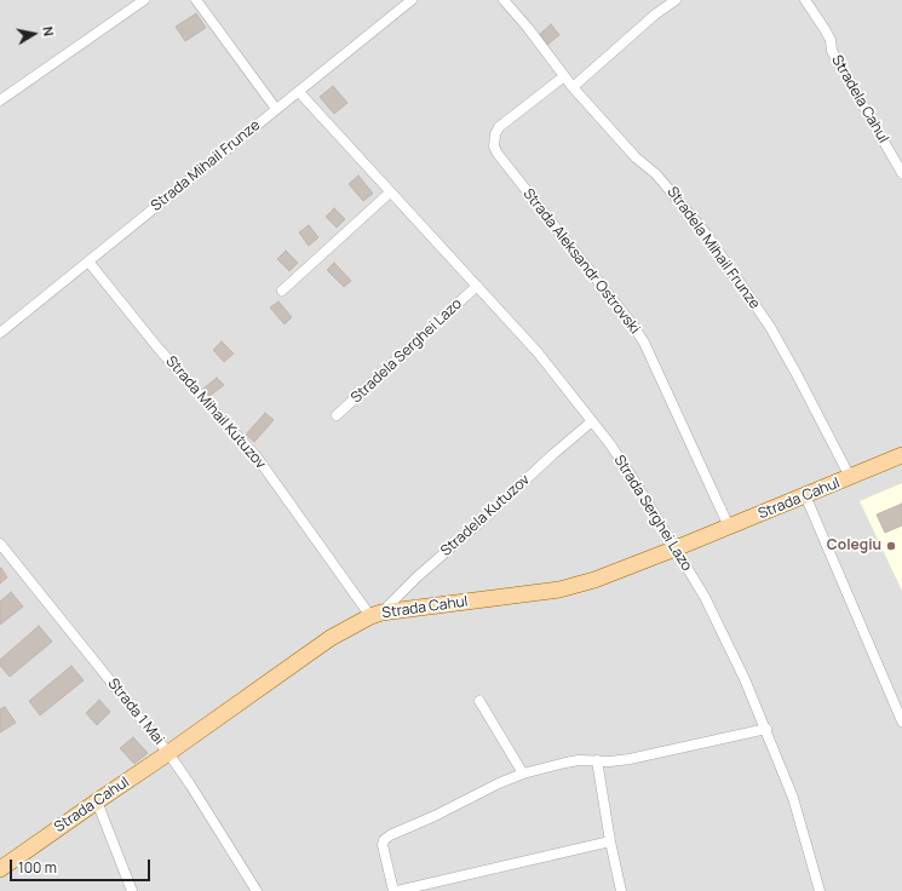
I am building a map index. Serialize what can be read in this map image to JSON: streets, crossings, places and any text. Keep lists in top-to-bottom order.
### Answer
{
  "streets": {
    "main road": ["Strada Cahul"],
    "street": [
      "Stradela Cahul",
      "Strada Mihail Frunze",
      "Stradela Mihail Frunze",
      "Strada Aleksandr Ostrovski",
      "Stradela Serghei Lazo",
      "Strada Mihail Kutuzov",
      "Strada Serghei Lazo",
      "Stradela Kutuzov",
      "Strada 1 Mai"
    ]
  },
  "crossings": [
    ["Strada Mihail Frunze", "Strada Mihail Kutuzov"],
    ["Strada Mihail Frunze", "Strada Serghei Lazo"],
    ["Stradela Mihail Frunze", "Strada Aleksandr Ostrovski"],
    ["Stradela Mihail Frunze", "Strada Cahul"],
    ["Strada Aleksandr Ostrovski", "Strada Cahul"],
    ["Stradela Serghei Lazo", "Strada Serghei Lazo"],
    ["Strada Mihail Kutuzov", "Strada Cahul"],
    ["Strada Mihail Kutuzov", "Stradela Kutuzov"],
    ["Strada Cahul", "Strada Serghei Lazo"],
    ["Strada Cahul", "Stradela Kutuzov"],
    ["Strada Cahul", "Strada 1 Mai"],
    ["Strada Serghei Lazo", "Stradela Kutuzov"]
  ],
  "places": ["Colegiu"],
  "scale_bar": "100 m",
  "north": "right"
}
